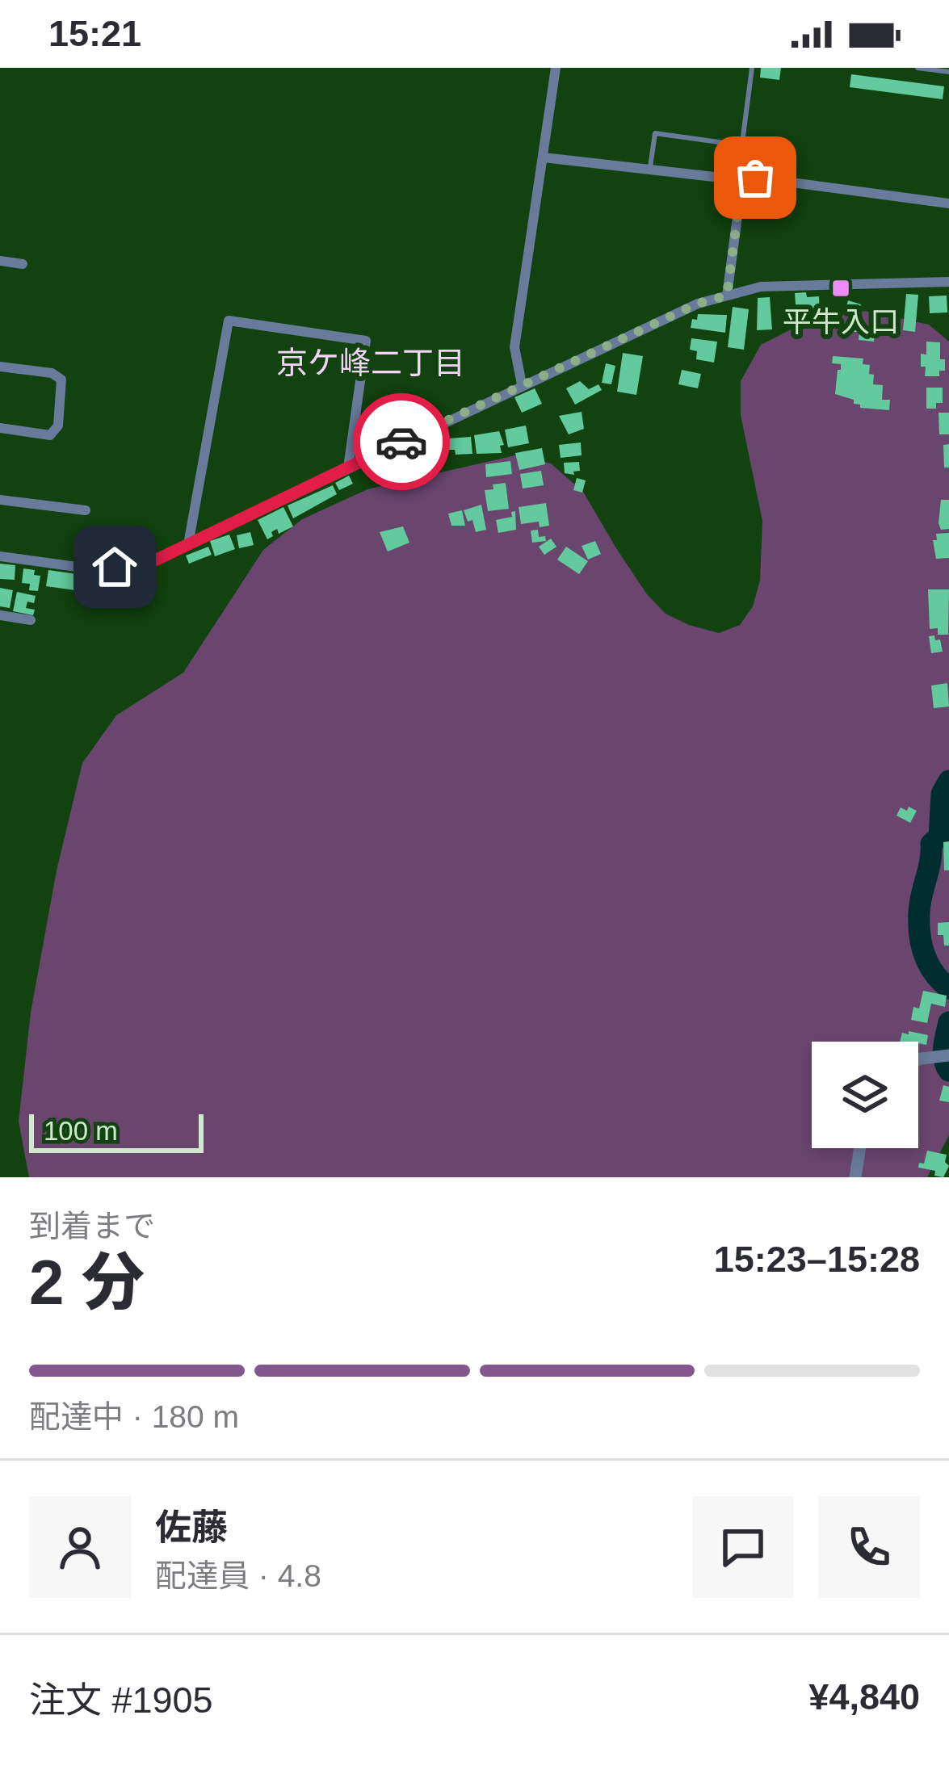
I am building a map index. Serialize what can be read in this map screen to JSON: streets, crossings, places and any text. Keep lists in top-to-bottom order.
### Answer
{
  "districts": ["京ケ峰二丁目"],
  "places": {
    "transit": ["平牛入口"]
  },
  "scale_bar": "100 m",
  "page": {
    "status": "15:21",
    "scale": "100 m",
    "heading": ["2 分", "到着まで", "15:23–15:28"],
    "panel": [
      "佐藤",
      "配達員 · 4.8",
      "注文 #1905",
      "¥4,840"
    ],
    "bar": "配達中 · 180 m"
  }
}
